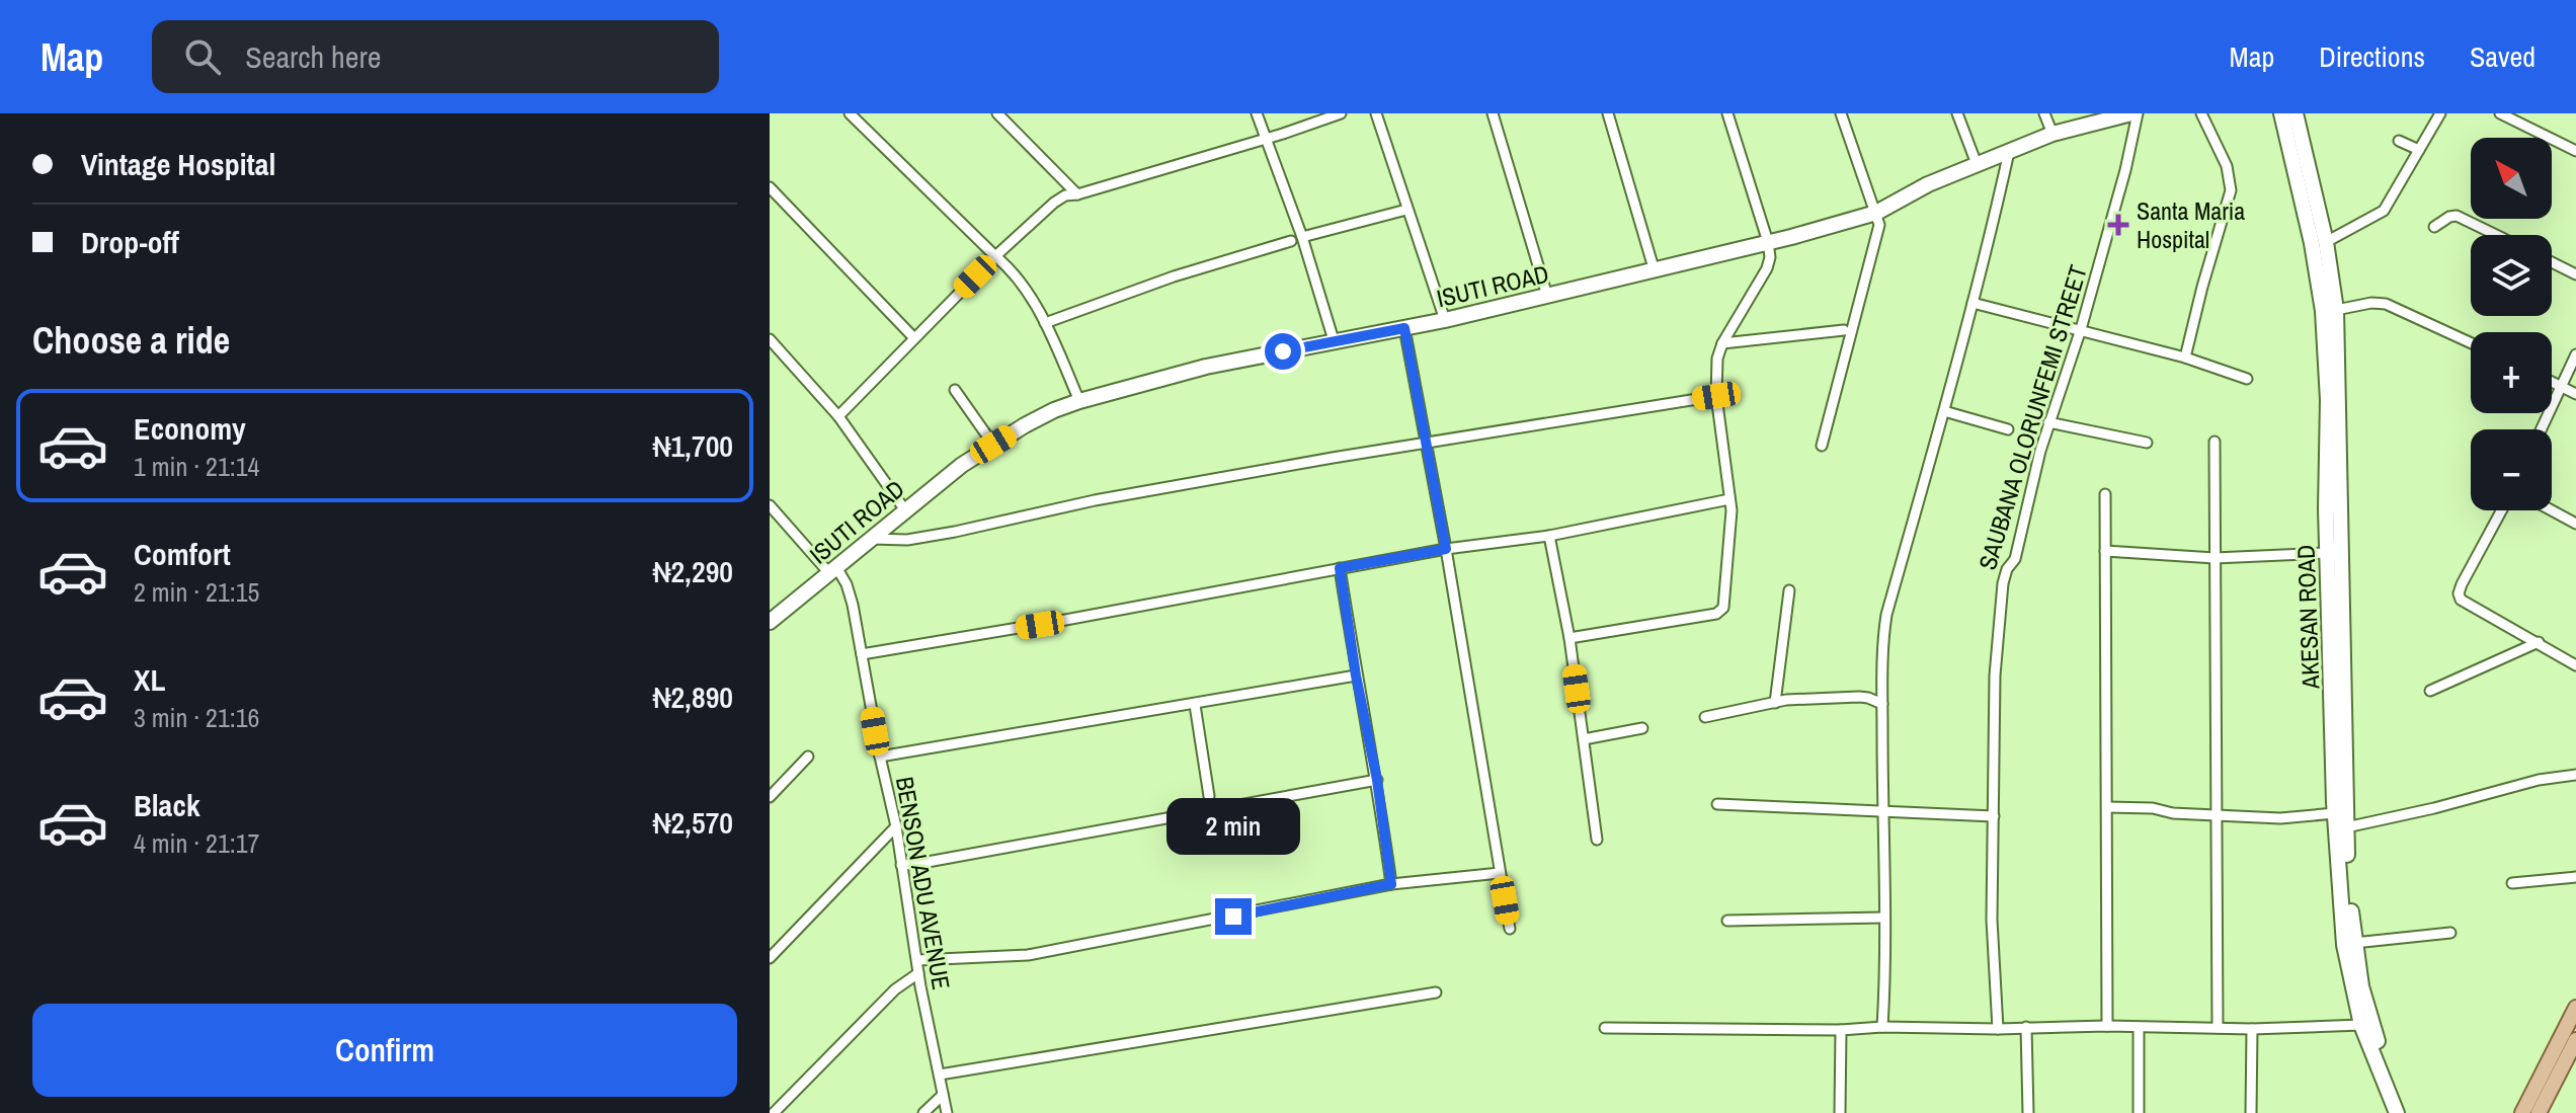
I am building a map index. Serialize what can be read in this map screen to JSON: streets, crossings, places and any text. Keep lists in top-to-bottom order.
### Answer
{
  "streets": {
    "street": [
      "ISUTI ROAD",
      "SAUBANA OLORUNFEMI STREET",
      "AKESAN ROAD",
      "BENSON ADU AVENUE"
    ]
  },
  "crossings": [
    ["ISUTI ROAD", "SAUBANA OLORUNFEMI STREET"],
    ["ISUTI ROAD", "BENSON ADU AVENUE"]
  ],
  "places": {
    "health": ["Santa Maria Hospital"]
  },
  "north": "top left",
  "page": {
    "header": "Map",
    "search": "Search here",
    "nav": ["Map", "Directions", "Saved"],
    "banner": ["Vintage Hospital", "Drop-off"],
    "map_buttons": ["+", "−"],
    "heading": "Choose a ride",
    "list": [
      {
        "name": "Economy",
        "note": "1 min · 21:14",
        "value": "₦1,700"
      },
      {
        "name": "Comfort",
        "note": "2 min · 21:15",
        "value": "₦2,290"
      },
      {
        "name": "XL",
        "note": "3 min · 21:16",
        "value": "₦2,890"
      },
      {
        "name": "Black",
        "note": "4 min · 21:17",
        "value": "₦2,570"
      }
    ],
    "bubble": "2 min",
    "buttons": "Confirm"
  }
}
